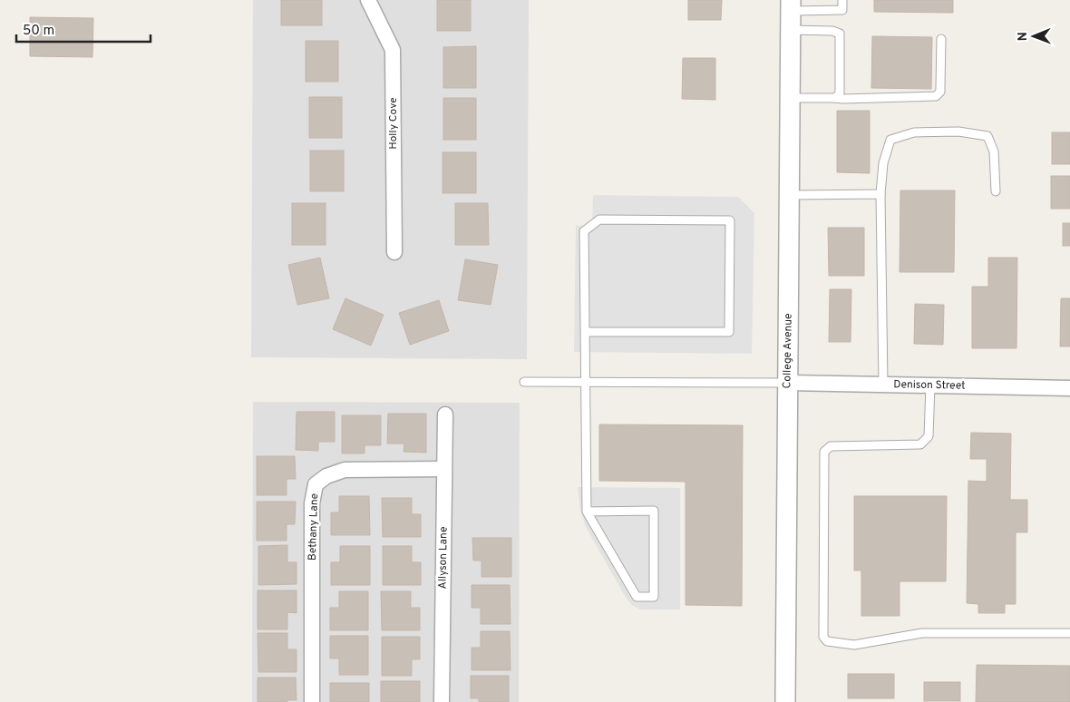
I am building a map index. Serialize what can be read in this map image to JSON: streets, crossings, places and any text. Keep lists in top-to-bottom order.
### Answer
{
  "streets": {
    "street": [
      "Holly Cove",
      "College Avenue",
      "Denison Street",
      "Bethany Lane",
      "Allyson Lane"
    ]
  },
  "crossings": [
    ["College Avenue", "Denison Street"],
    ["Bethany Lane", "Allyson Lane"]
  ],
  "scale_bar": "50 m",
  "north": "left"
}
